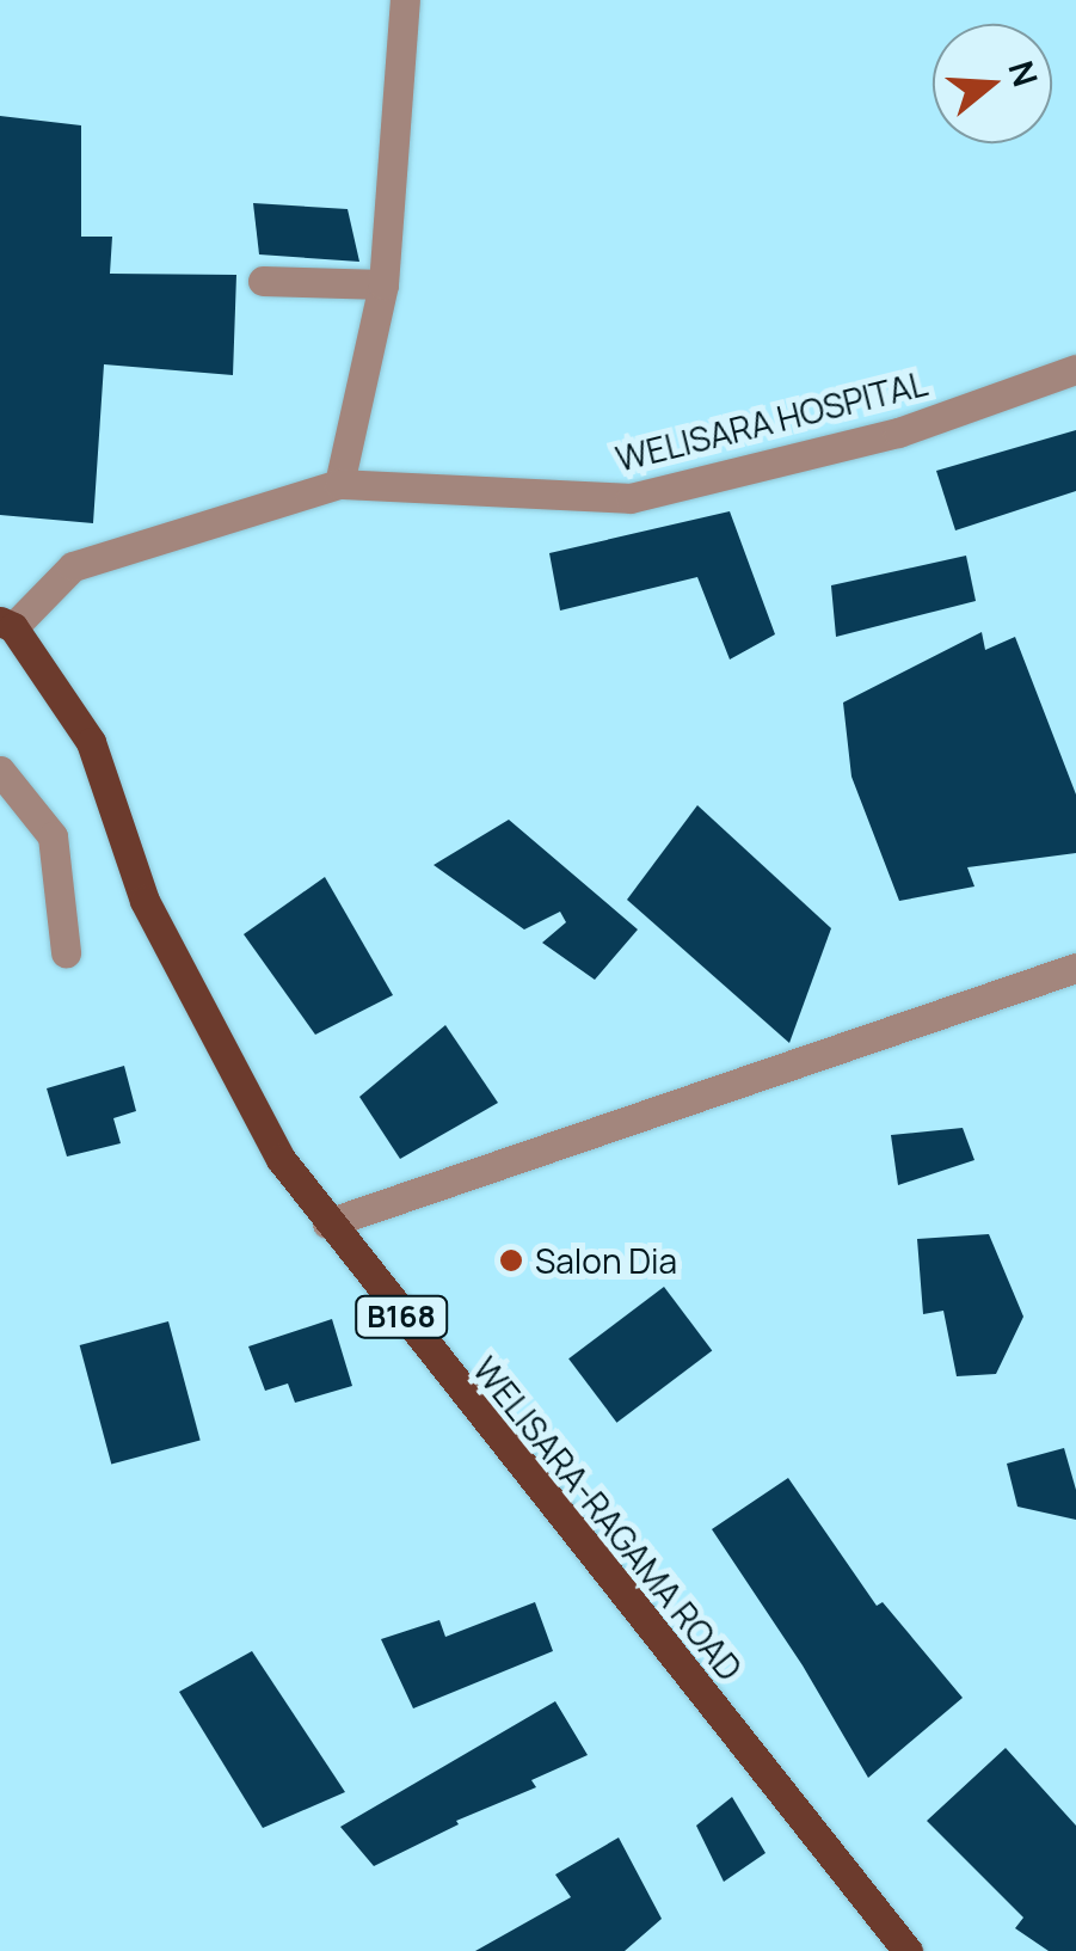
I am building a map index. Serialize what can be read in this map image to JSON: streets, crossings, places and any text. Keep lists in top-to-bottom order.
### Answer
{
  "streets": {
    "main road": ["B168", "WELISARA-RAGAMA ROAD"],
    "street": ["WELISARA HOSPITAL"]
  },
  "crossings": [
    ["WELISARA HOSPITAL", "WELISARA-RAGAMA ROAD"]
  ],
  "places": ["Salon Dia"],
  "north": "right"
}
